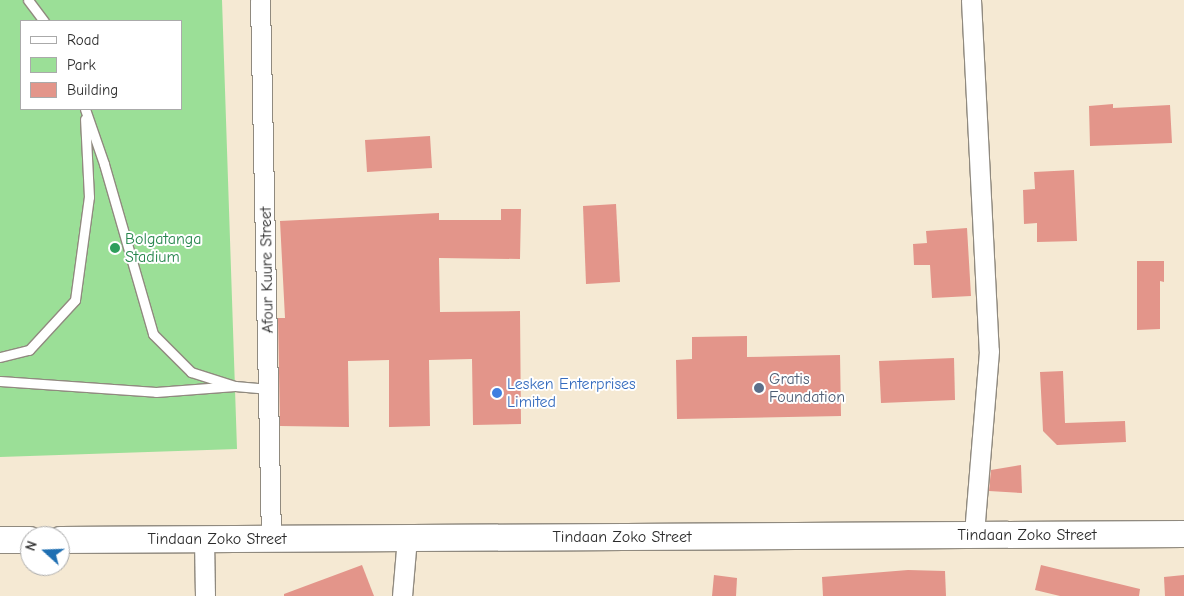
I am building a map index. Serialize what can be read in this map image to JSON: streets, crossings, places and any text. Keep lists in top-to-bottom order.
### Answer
{
  "streets": {
    "main road": ["Tindaan Zoko Street"],
    "street": ["Afour Kuure Street"]
  },
  "crossings": [
    ["Afour Kuure Street", "Tindaan Zoko Street"]
  ],
  "places": ["Bolgatanga Stadium", "Gratis Foundation", "Lesken Enterprises Limited"],
  "legend": ["Road", "Park", "Building"],
  "north": "left"
}
